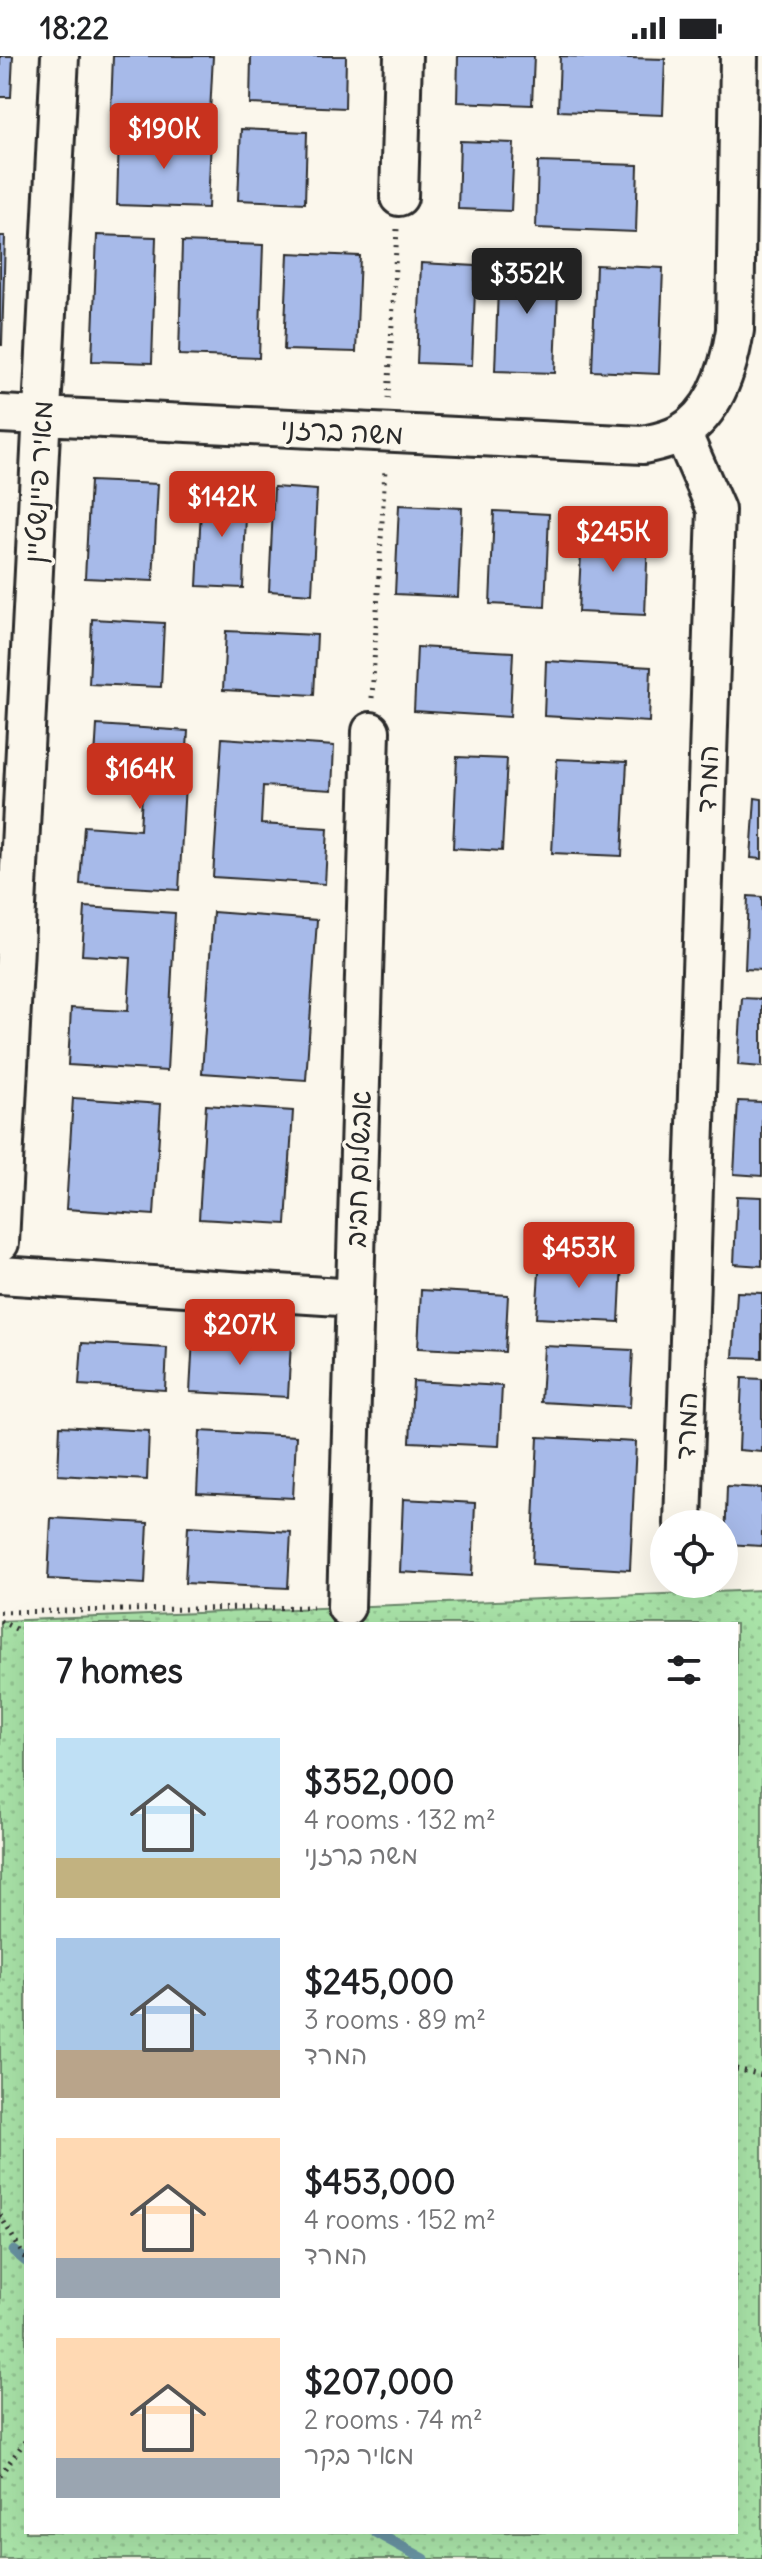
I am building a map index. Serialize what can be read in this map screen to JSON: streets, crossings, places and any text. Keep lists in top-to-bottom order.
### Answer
{
  "streets": {
    "street": [
      "משה ברזני",
      "מאיר פיינשטיין",
      "המרד",
      "אבשלום חביב"
    ]
  },
  "crossings": [
    ["משה ברזני", "מאיר פיינשטיין"],
    ["משה ברזני", "המרד"]
  ],
  "page": {
    "status": "18:22",
    "price": [
      "$190K",
      "$352K",
      "$142K",
      "$245K",
      "$164K",
      "$453K",
      "$207K"
    ],
    "heading": "7 homes",
    "list": [
      {
        "name": "$352,000",
        "note": "4 rooms · 132 m² · משה ברזני"
      },
      {
        "name": "$245,000",
        "note": "3 rooms · 89 m² · המרד"
      },
      {
        "name": "$453,000",
        "note": "4 rooms · 152 m² · המרד"
      },
      {
        "name": "$207,000",
        "note": "2 rooms · 74 m² · מאיר בקר"
      }
    ]
  }
}
